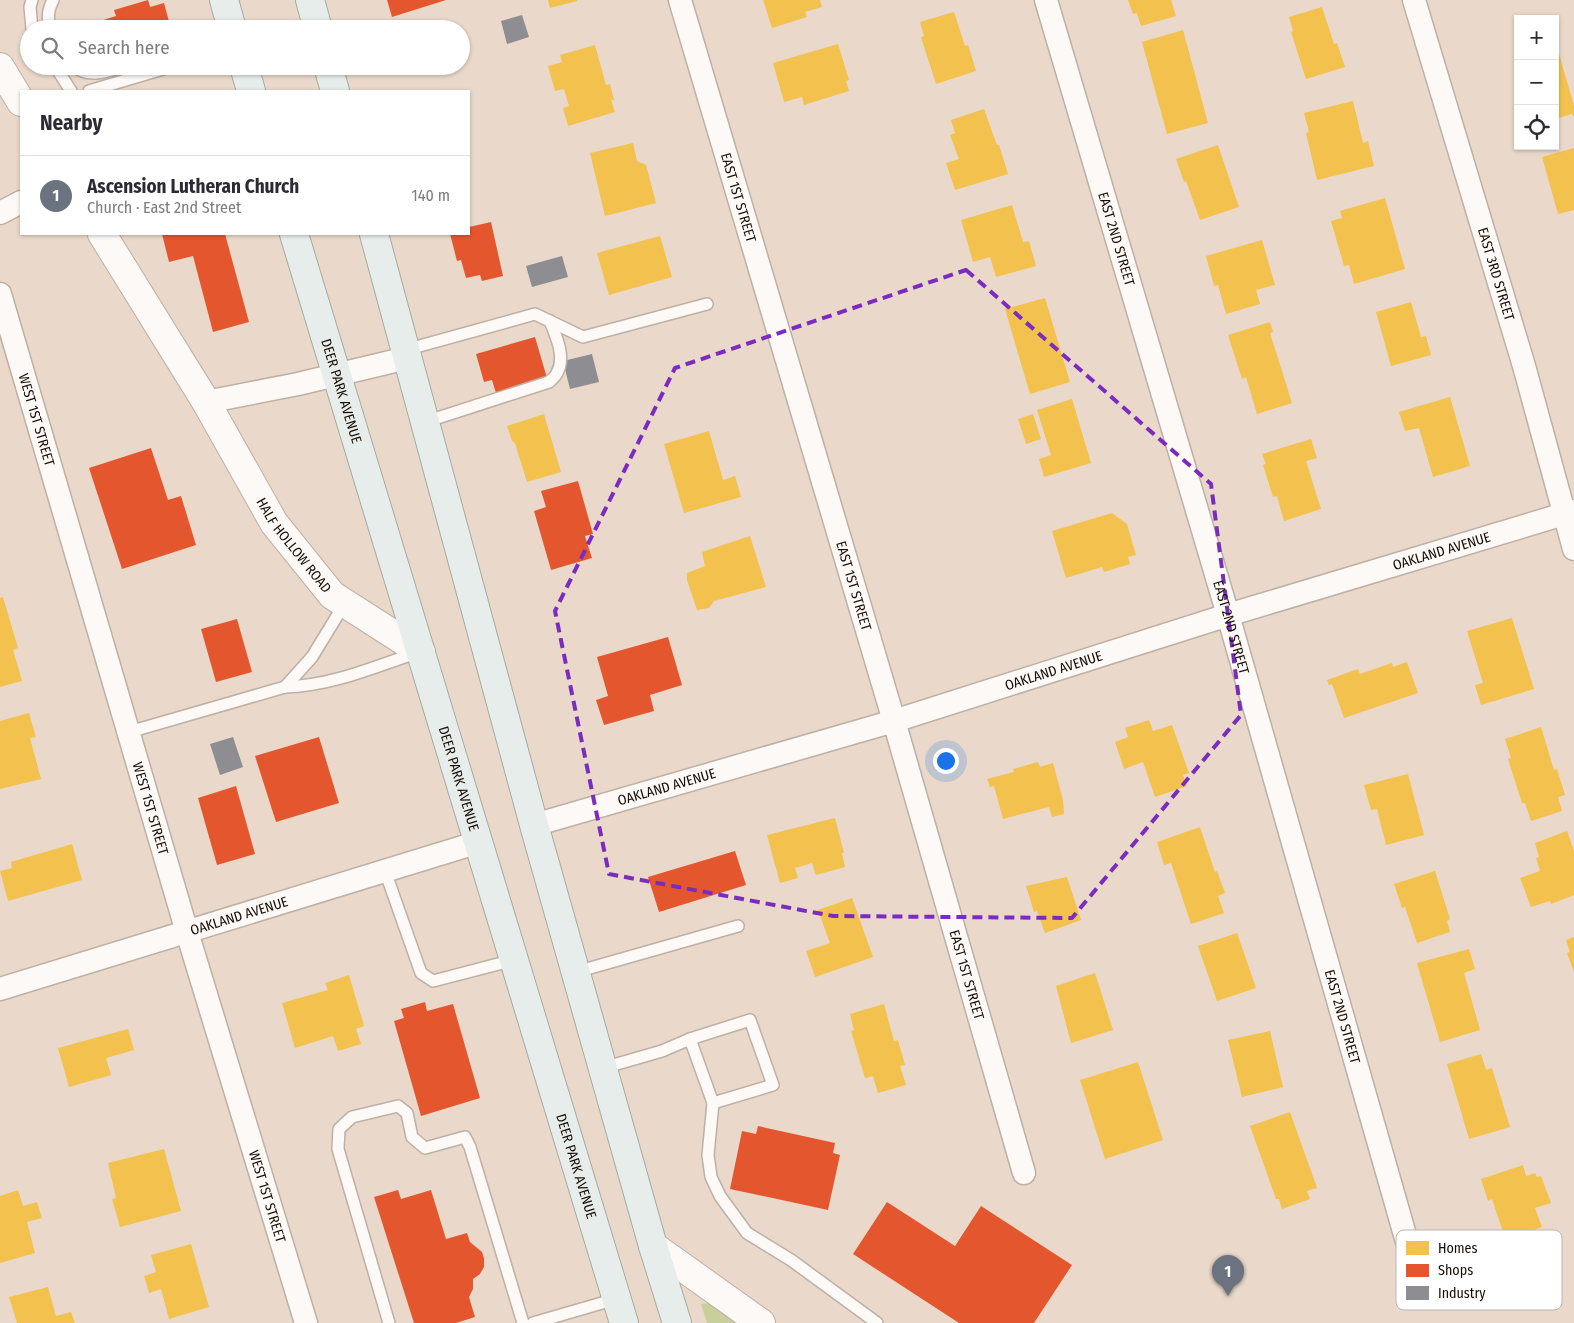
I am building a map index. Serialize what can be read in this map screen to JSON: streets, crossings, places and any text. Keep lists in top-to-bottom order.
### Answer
{
  "streets": {
    "main road": ["DEER PARK AVENUE"],
    "street": [
      "EAST 1ST STREET",
      "EAST 2ND STREET",
      "EAST 3RD STREET",
      "WEST 1ST STREET",
      "HALF HOLLOW ROAD",
      "OAKLAND AVENUE"
    ]
  },
  "crossings": [
    ["EAST 1ST STREET", "OAKLAND AVENUE"],
    ["EAST 2ND STREET", "OAKLAND AVENUE"],
    ["EAST 3RD STREET", "OAKLAND AVENUE"],
    ["DEER PARK AVENUE", "HALF HOLLOW ROAD"],
    ["DEER PARK AVENUE", "OAKLAND AVENUE"],
    ["WEST 1ST STREET", "OAKLAND AVENUE"]
  ],
  "legend": ["Homes", "Shops", "Industry"],
  "page": {
    "map_buttons": ["+", "−"],
    "search": "Search here",
    "heading": "Nearby",
    "list": [
      {
        "mark": "1",
        "name": "Ascension Lutheran Church",
        "note": "Church · East 2nd Street",
        "value": "140 m"
      }
    ],
    "pins": "1"
  }
}
